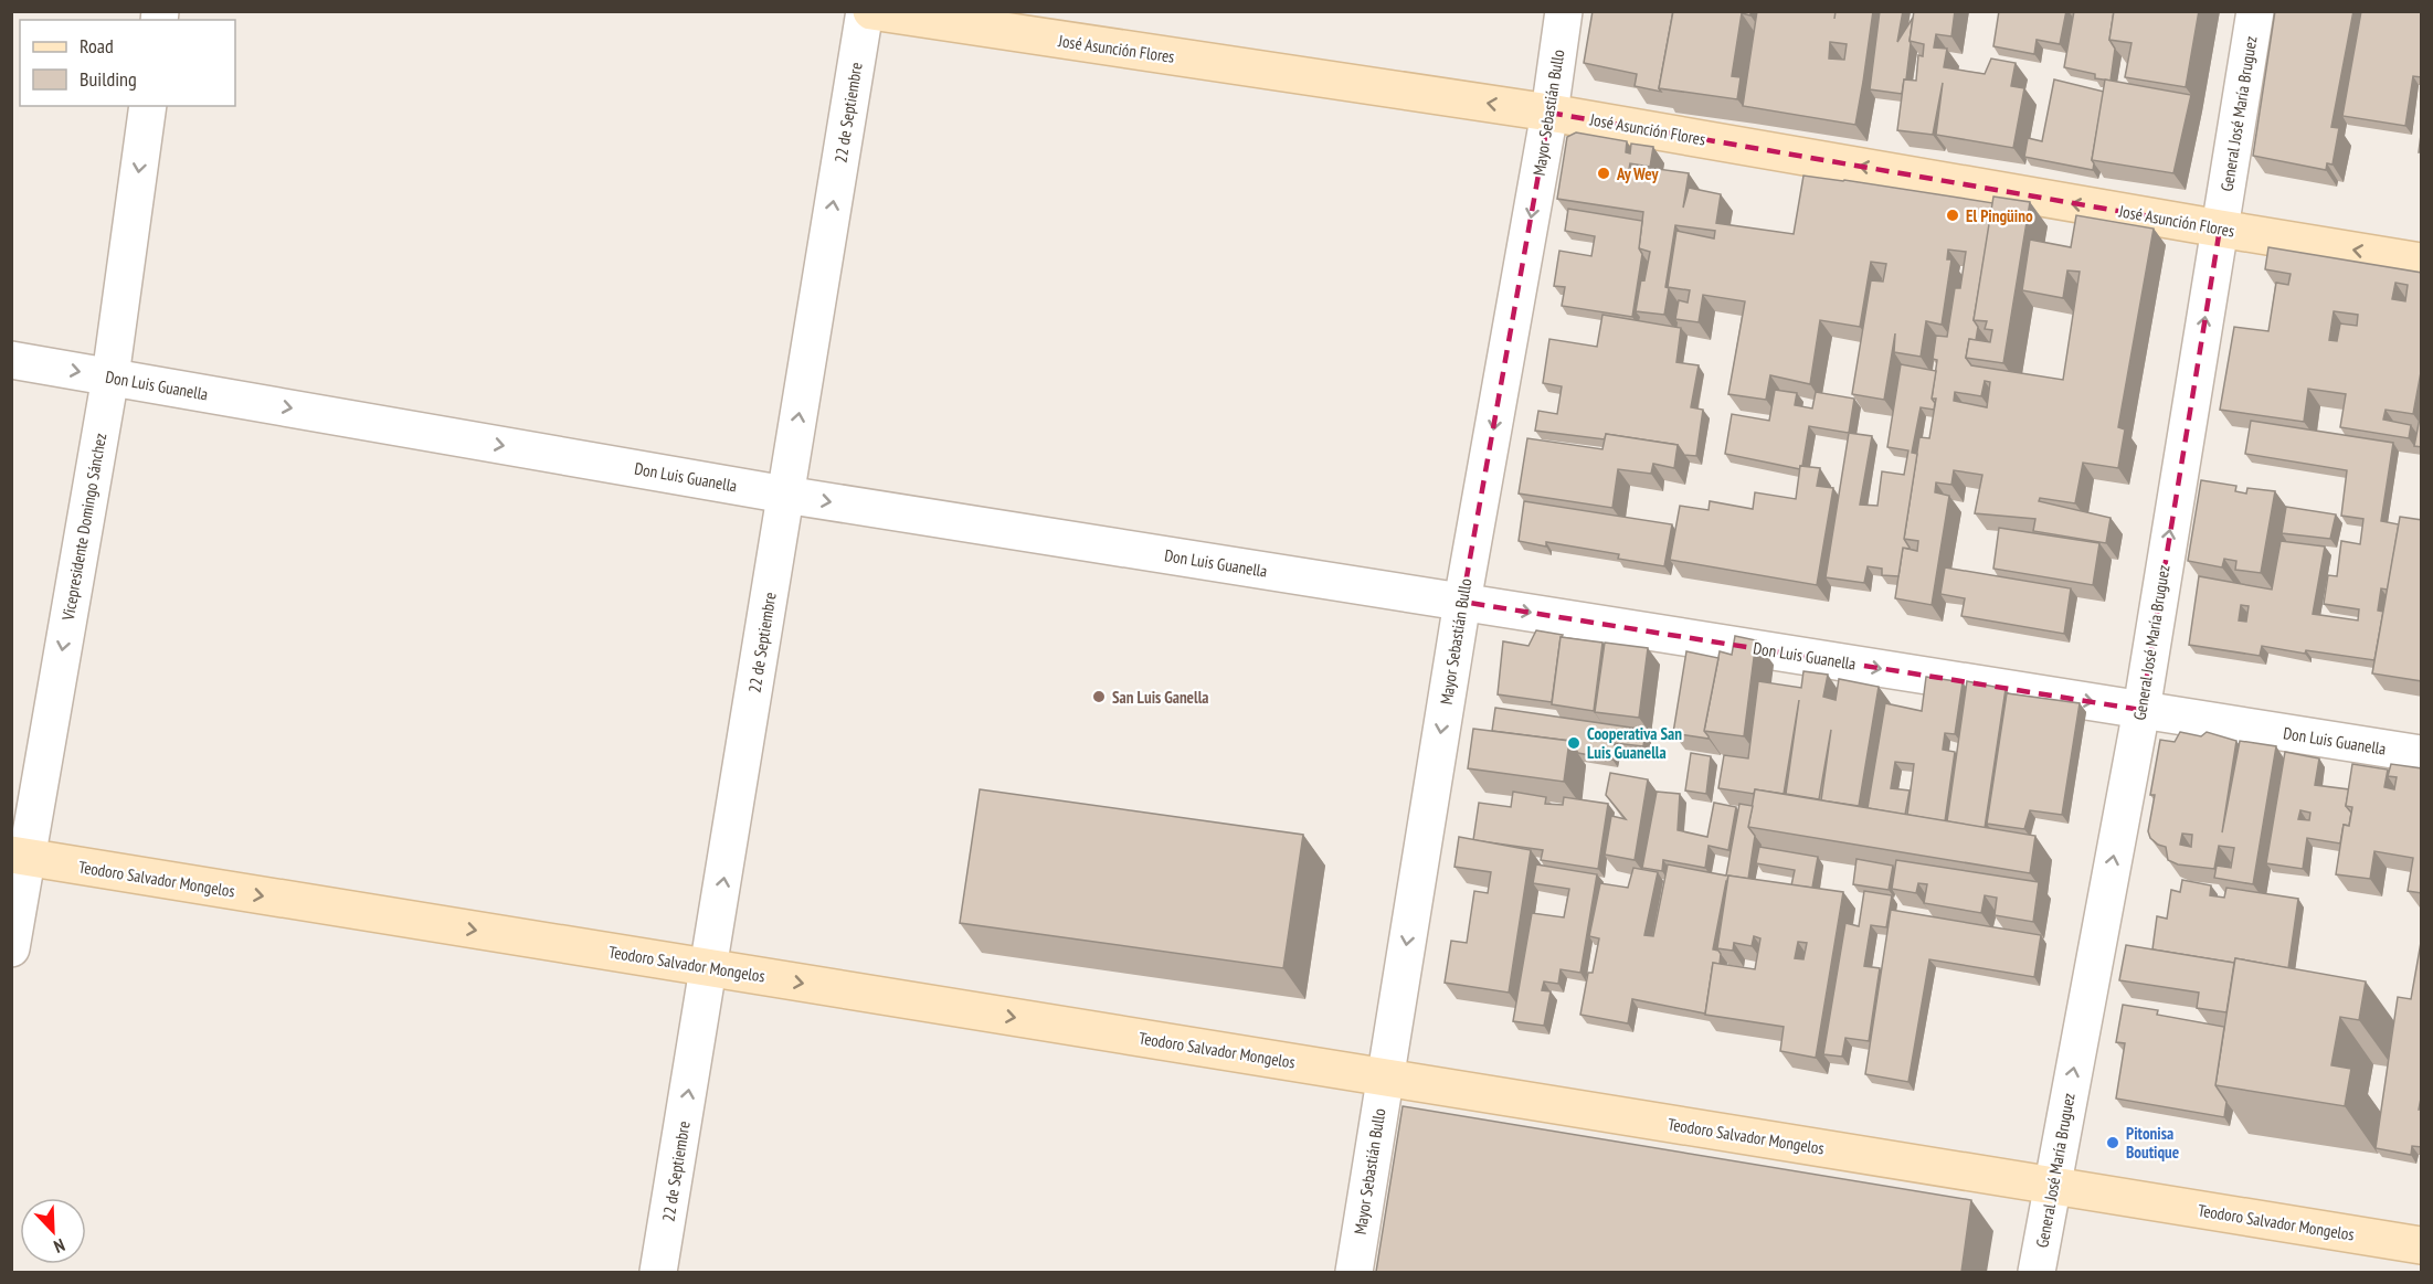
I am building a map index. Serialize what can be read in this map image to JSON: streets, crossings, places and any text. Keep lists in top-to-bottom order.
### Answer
{
  "streets": {
    "street": [
      "José Asunción Flores",
      "22 de Septiembre",
      "Mayor Sebastián Bullo",
      "General José María Bruguez",
      "Don Luis Guanella",
      "Vicepresidente Domingo Sánchez",
      "Teodoro Salvador Mongelos"
    ]
  },
  "crossings": [
    ["José Asunción Flores", "Mayor Sebastián Bullo"],
    ["José Asunción Flores", "General José María Bruguez"],
    ["22 de Septiembre", "Don Luis Guanella"],
    ["22 de Septiembre", "Teodoro Salvador Mongelos"],
    ["Mayor Sebastián Bullo", "Don Luis Guanella"],
    ["Mayor Sebastián Bullo", "Teodoro Salvador Mongelos"],
    ["General José María Bruguez", "Don Luis Guanella"],
    ["General José María Bruguez", "Teodoro Salvador Mongelos"],
    ["Don Luis Guanella", "Vicepresidente Domingo Sánchez"],
    ["Vicepresidente Domingo Sánchez", "Teodoro Salvador Mongelos"]
  ],
  "one_way": [
    "José Asunción Flores",
    "22 de Septiembre",
    "Mayor Sebastián Bullo",
    "General José María Bruguez",
    "Don Luis Guanella",
    "Vicepresidente Domingo Sánchez",
    "Teodoro Salvador Mongelos"
  ],
  "places": [
    "Ay Wey",
    "El Pingüino",
    "San Luis Ganella",
    "Cooperativa San Luis Guanella",
    "Pitonisa Boutique"
  ],
  "legend": ["Road", "Building"],
  "north": "bottom right"
}
